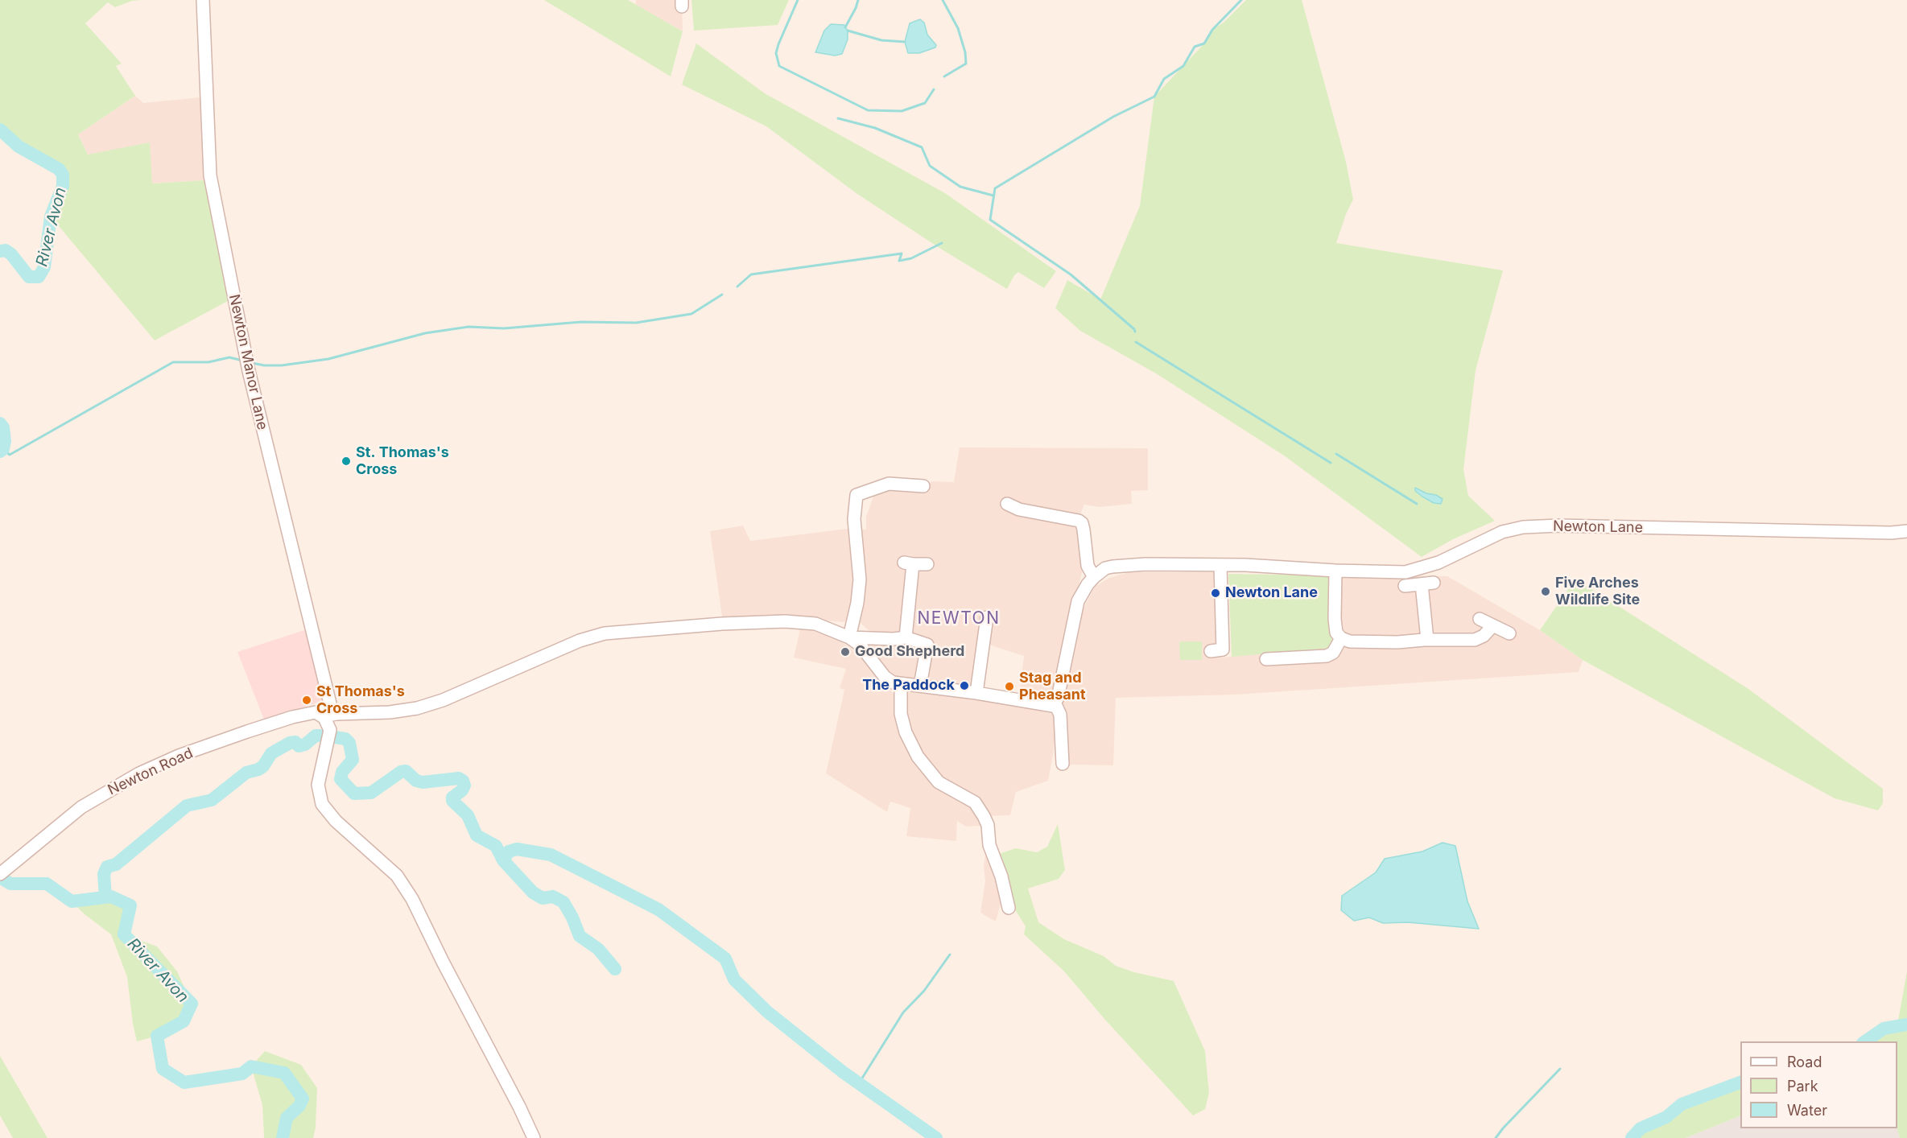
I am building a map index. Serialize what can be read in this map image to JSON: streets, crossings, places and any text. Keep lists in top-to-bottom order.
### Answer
{
  "streets": {
    "street": ["Newton Manor Lane", "Newton Lane", "Newton Road"]
  },
  "crossings": [
    ["Newton Manor Lane", "Newton Road"]
  ],
  "districts": ["NEWTON"],
  "water": ["River Avon"],
  "places": [
    "St. Thomas's Cross",
    "Five Arches Wildlife Site",
    "Newton Lane",
    "Good Shepherd",
    "The Paddock",
    "Stag and Pheasant",
    "St Thomas's Cross"
  ],
  "legend": ["Road", "Park", "Water"]
}
